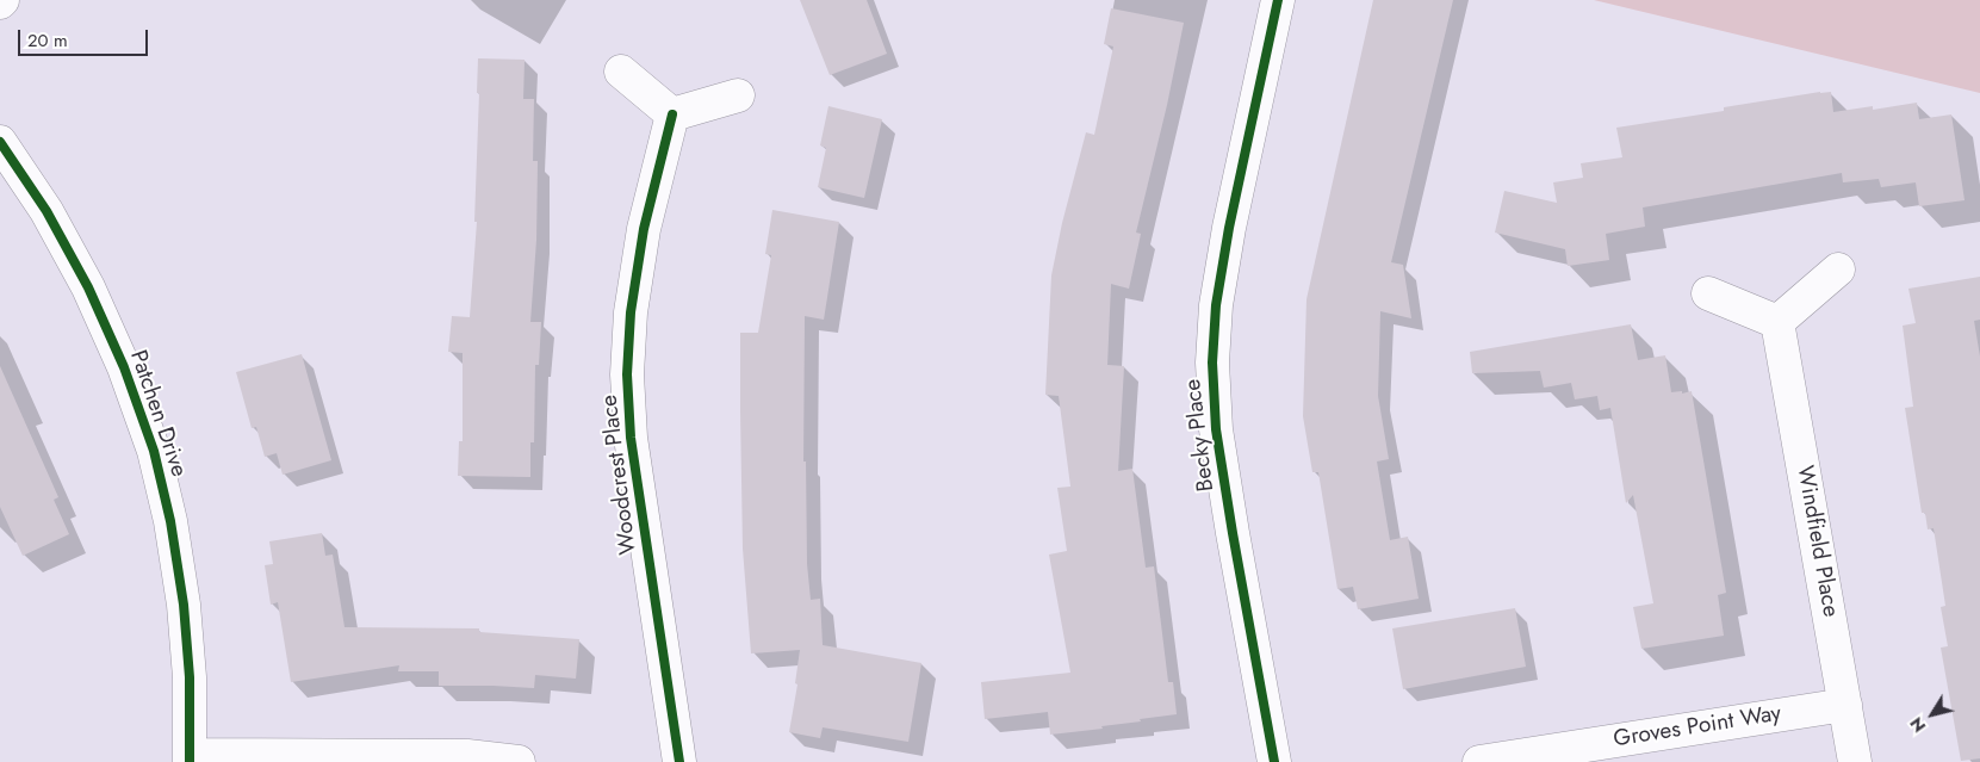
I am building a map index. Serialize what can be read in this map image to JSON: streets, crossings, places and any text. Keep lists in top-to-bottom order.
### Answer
{
  "streets": {
    "street": [
      "Patchen Drive",
      "Becky Place",
      "Woodcrest Place",
      "Windfield Place",
      "Groves Point Way"
    ]
  },
  "crossings": [
    ["Windfield Place", "Groves Point Way"]
  ],
  "scale_bar": "20 m",
  "north": "bottom left"
}
